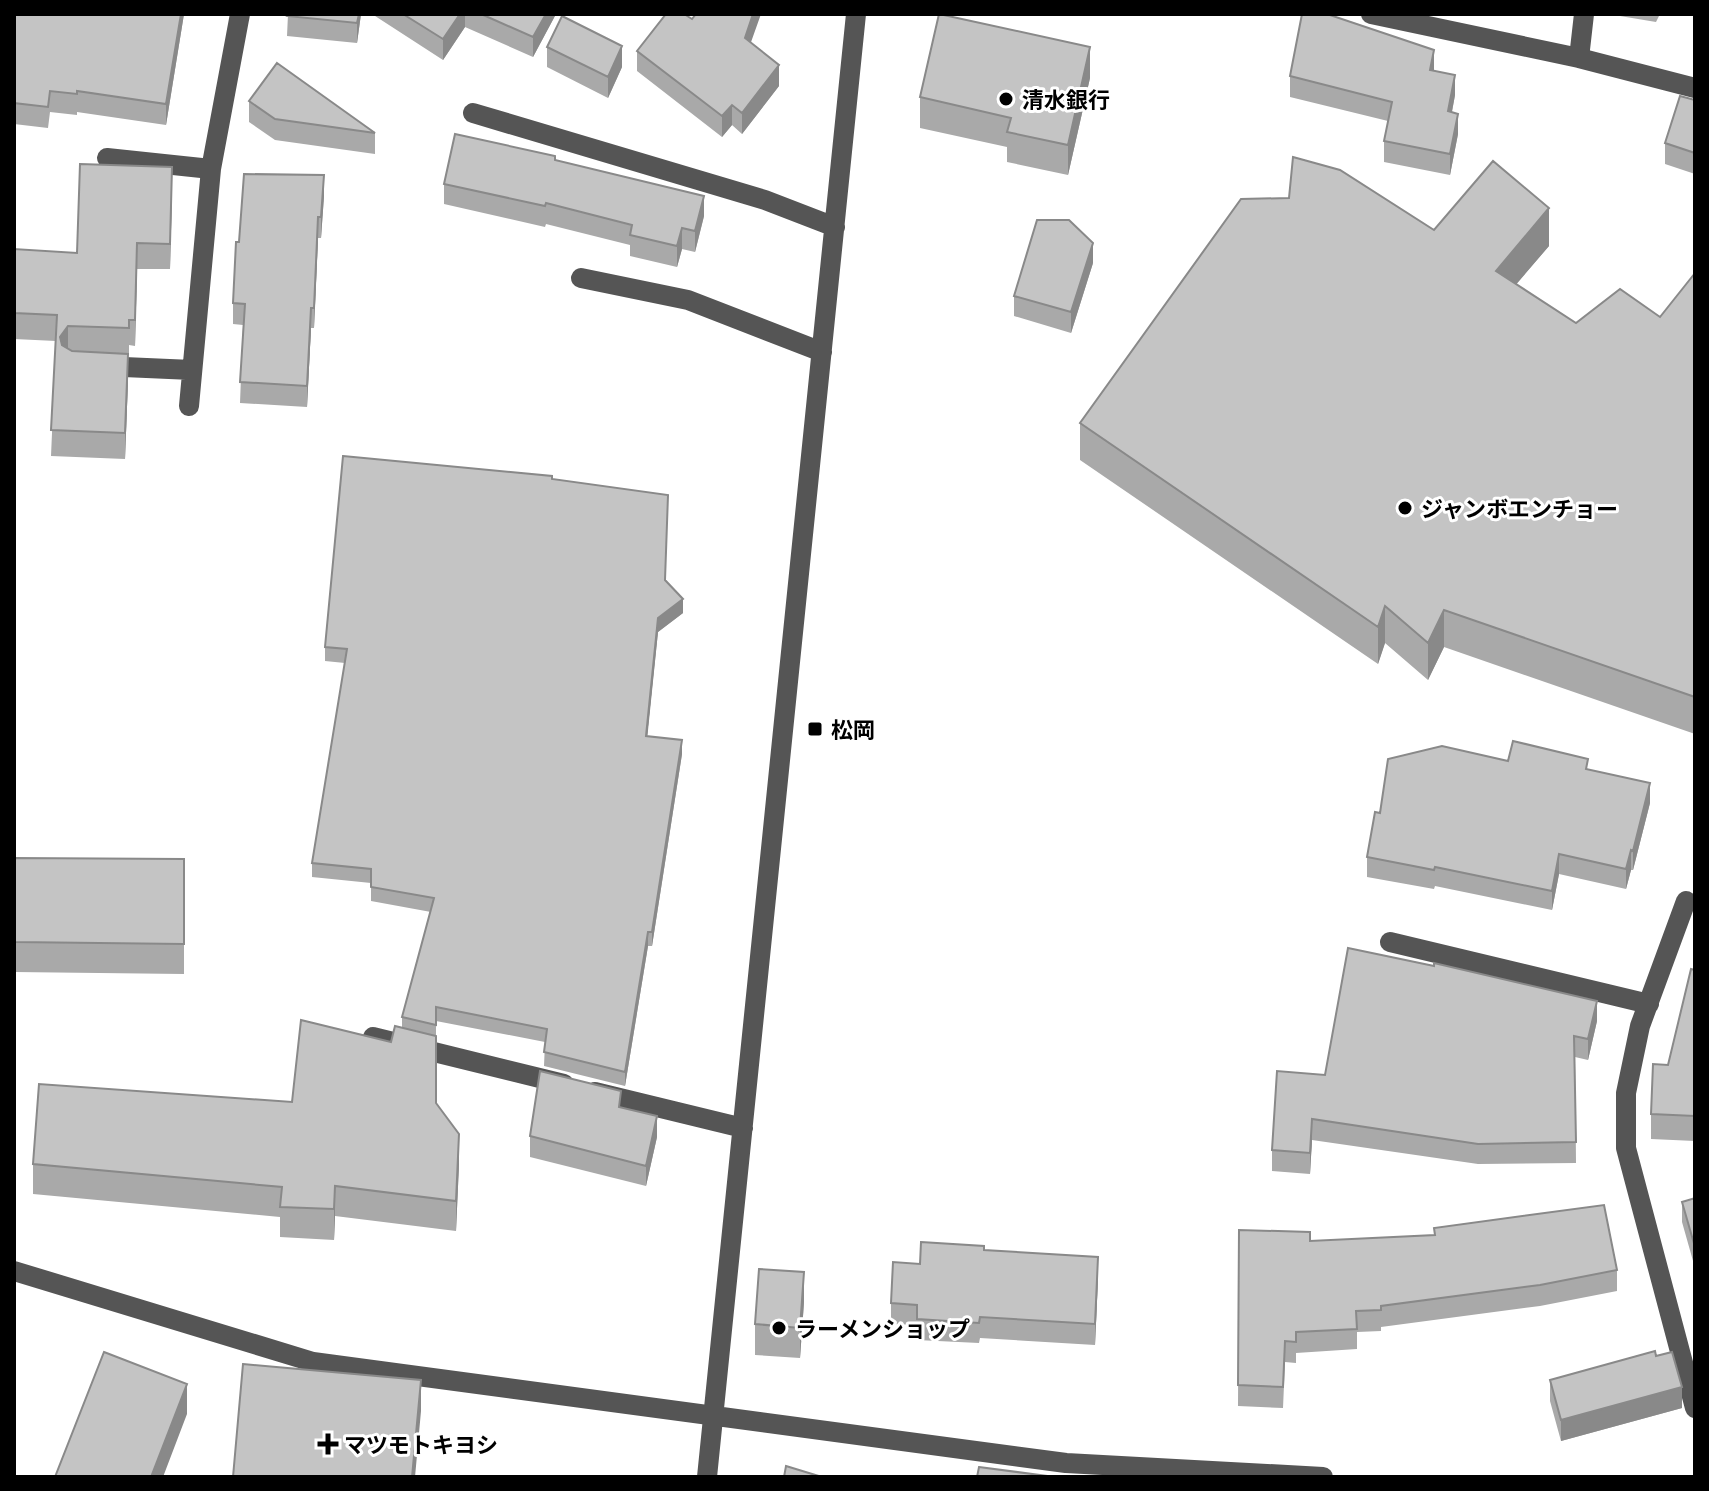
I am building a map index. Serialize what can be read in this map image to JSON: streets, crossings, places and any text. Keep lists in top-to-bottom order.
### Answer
{
  "places": {
    "other": ["清水銀行", "ジャンボエンチョー", "ラーメンショップ"],
    "transit": ["松岡"],
    "health": ["マツモトキヨシ"]
  }
}
